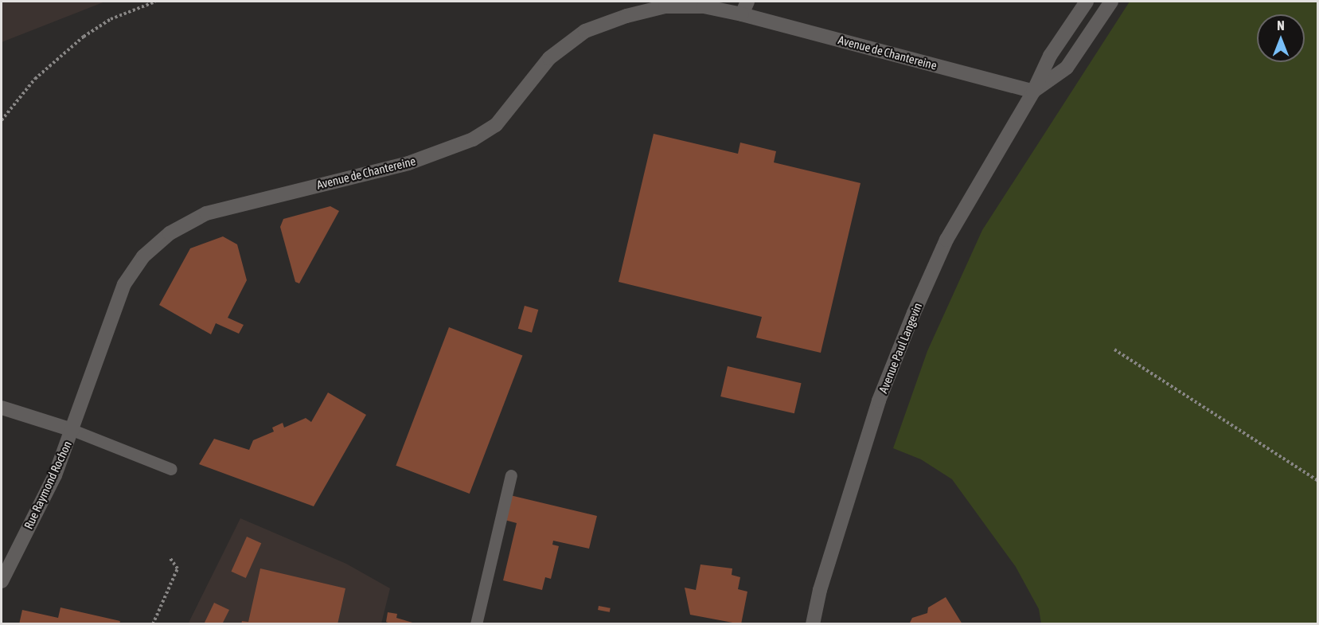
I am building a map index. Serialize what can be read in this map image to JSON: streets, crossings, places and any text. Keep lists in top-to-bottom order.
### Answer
{
  "streets": {
    "street": ["Avenue de Chantereine", "Avenue Paul Langevin", "Rue Raymond Rochon"]
  },
  "crossings": [
    ["Avenue de Chantereine", "Avenue Paul Langevin"],
    ["Avenue de Chantereine", "Rue Raymond Rochon"]
  ],
  "north": "top"
}
